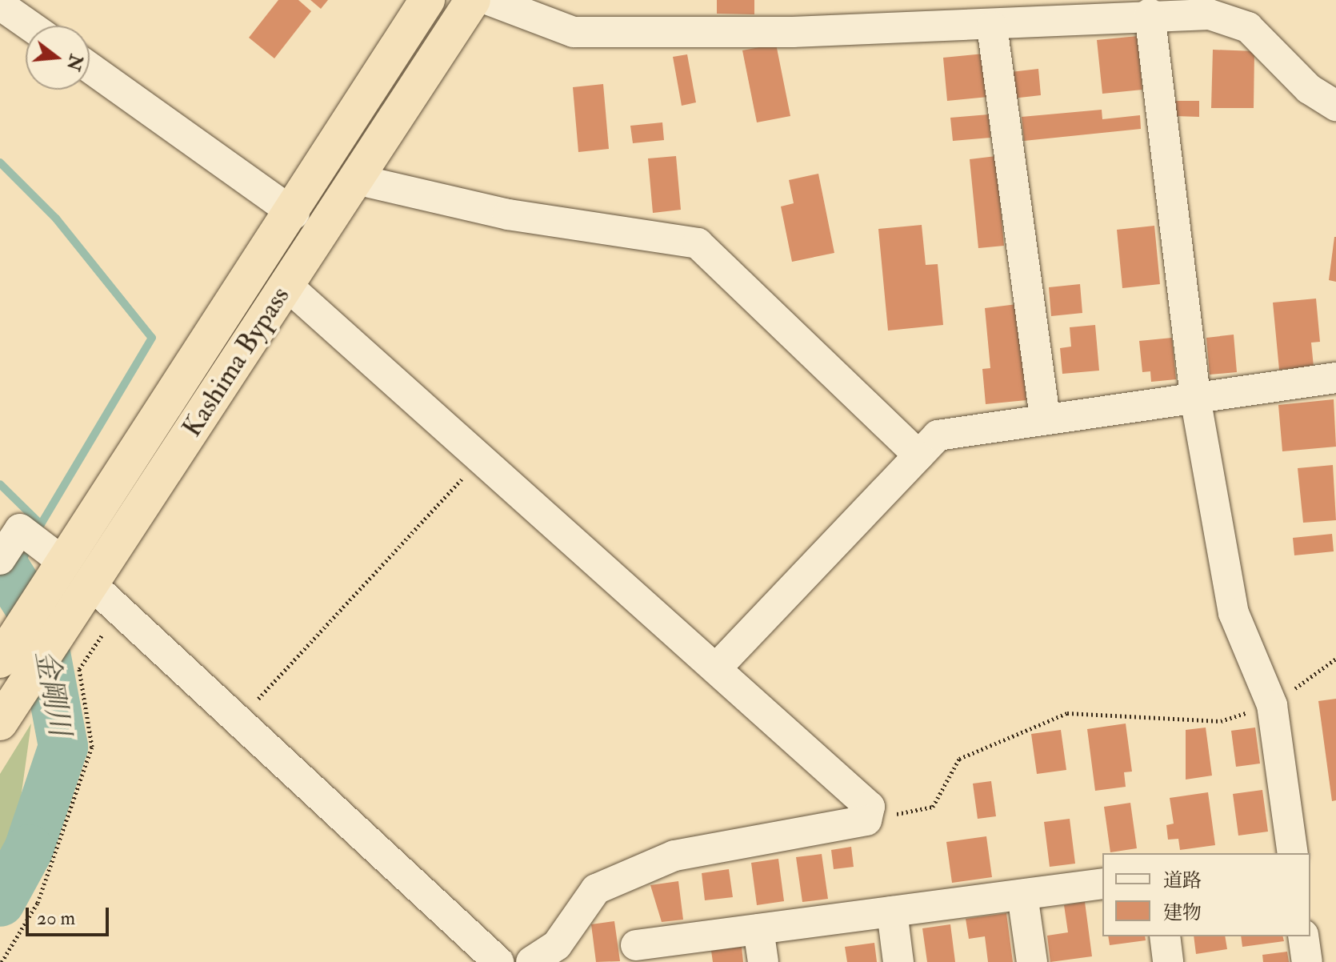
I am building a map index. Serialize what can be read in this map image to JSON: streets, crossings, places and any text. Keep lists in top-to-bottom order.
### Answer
{
  "streets": {
    "highway": ["Kashima Bypass"]
  },
  "water": ["金剛川"],
  "legend": ["道路", "建物"],
  "scale_bar": "20 m",
  "north": "right"
}
